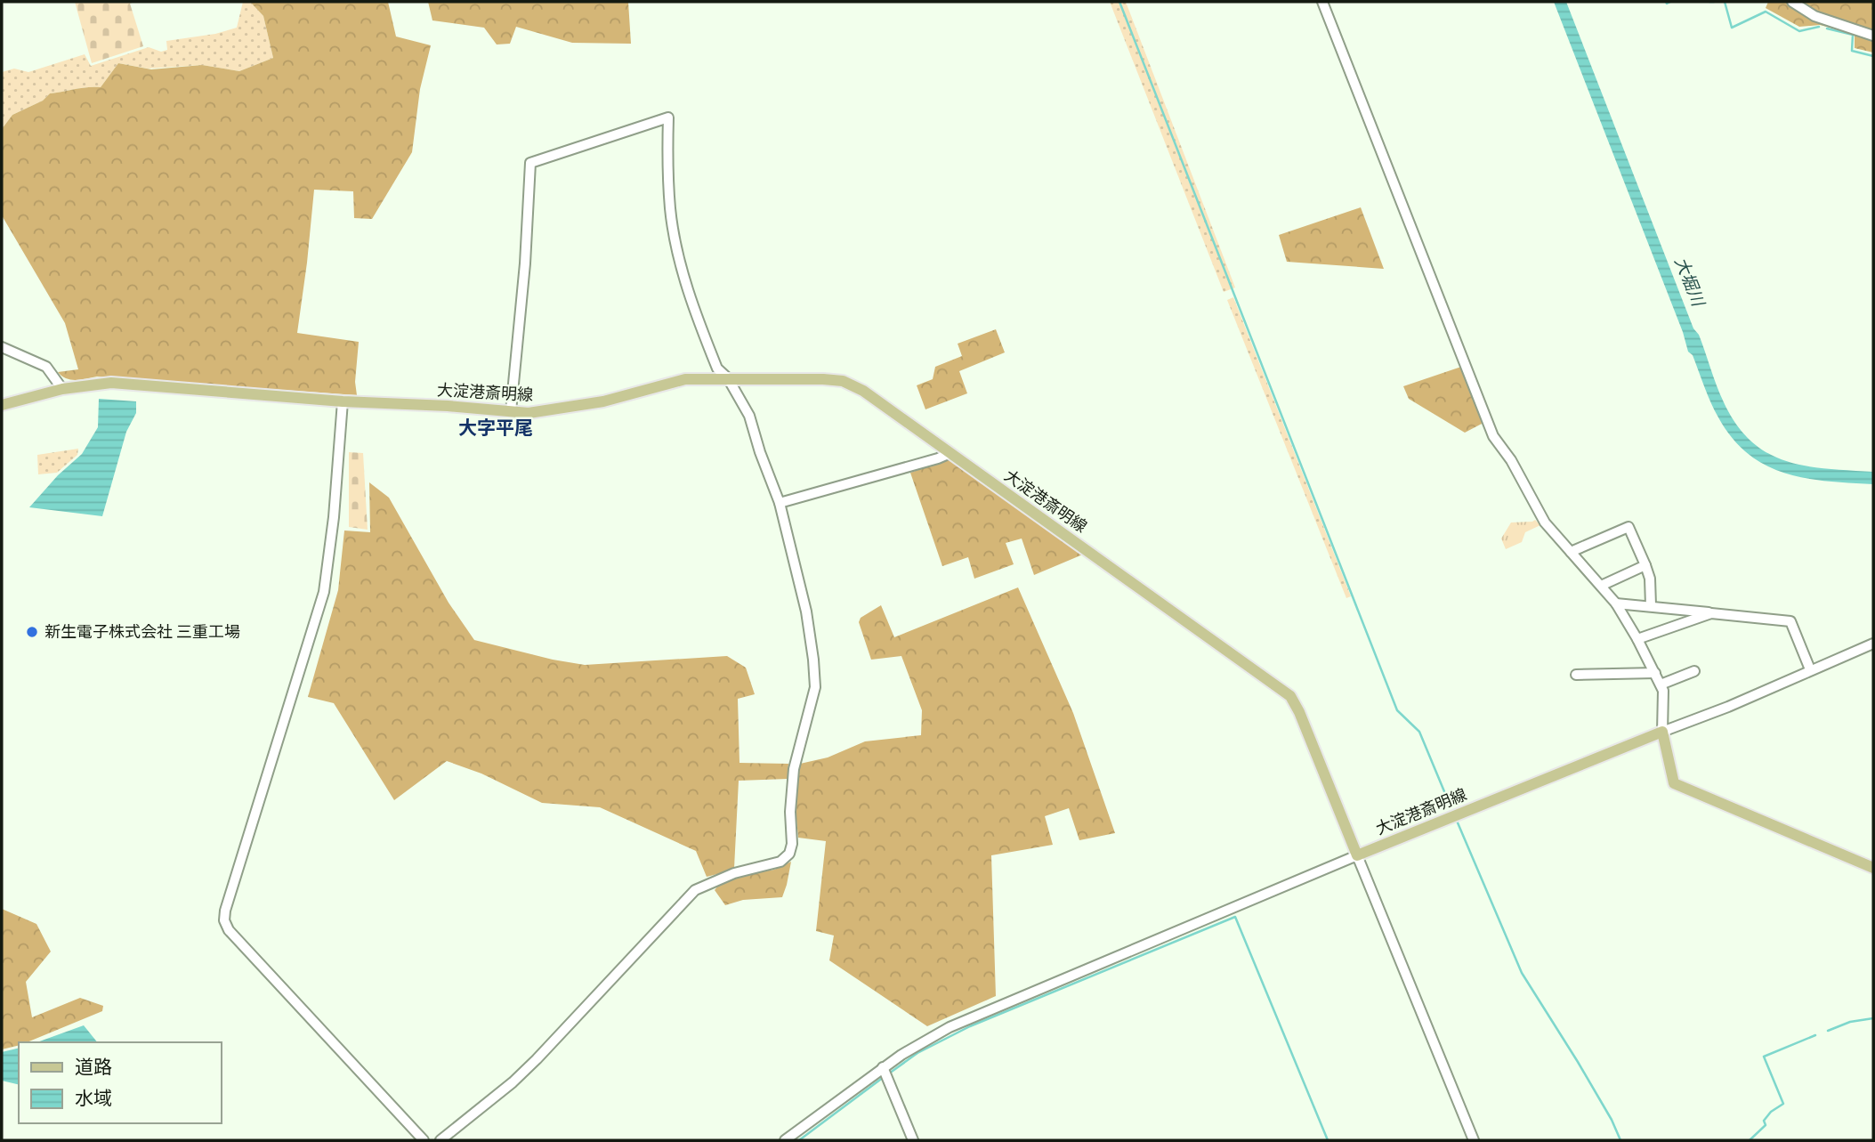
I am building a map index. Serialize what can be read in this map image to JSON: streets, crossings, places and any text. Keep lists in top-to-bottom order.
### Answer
{
  "streets": {
    "main road": ["大淀港斎明線"]
  },
  "districts": ["大字平尾"],
  "water": ["大堀川"],
  "places": ["新生電子株式会社 三重工場"],
  "legend": ["道路", "水域"]
}
